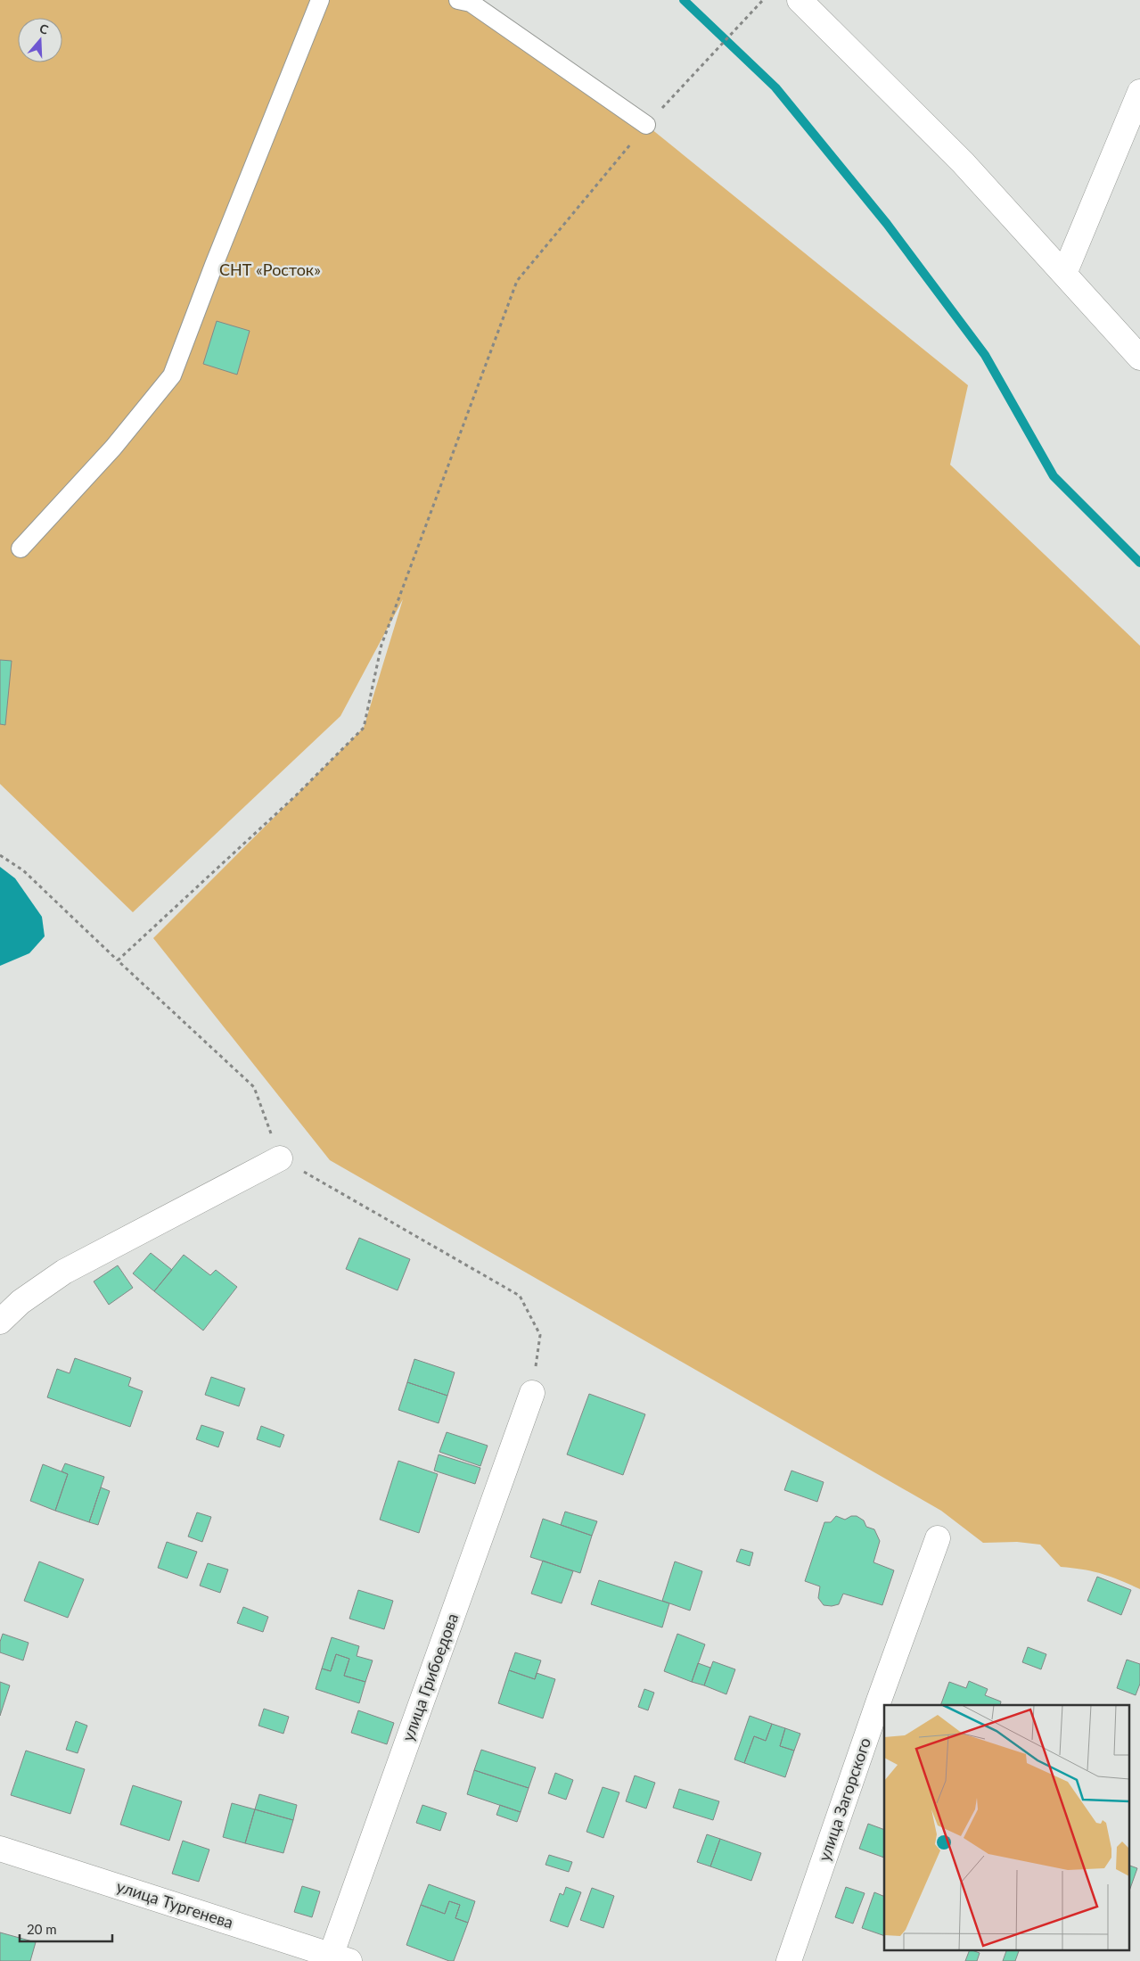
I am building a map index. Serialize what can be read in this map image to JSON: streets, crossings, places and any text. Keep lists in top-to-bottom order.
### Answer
{
  "streets": {
    "street": ["улица Грибоедова", "улица Загорского", "улица Тургенева"]
  },
  "crossings": [
    ["улица Грибоедова", "улица Тургенева"]
  ],
  "parks": ["СНТ «Росток»"],
  "scale_bar": "20 m",
  "north": "top"
}
